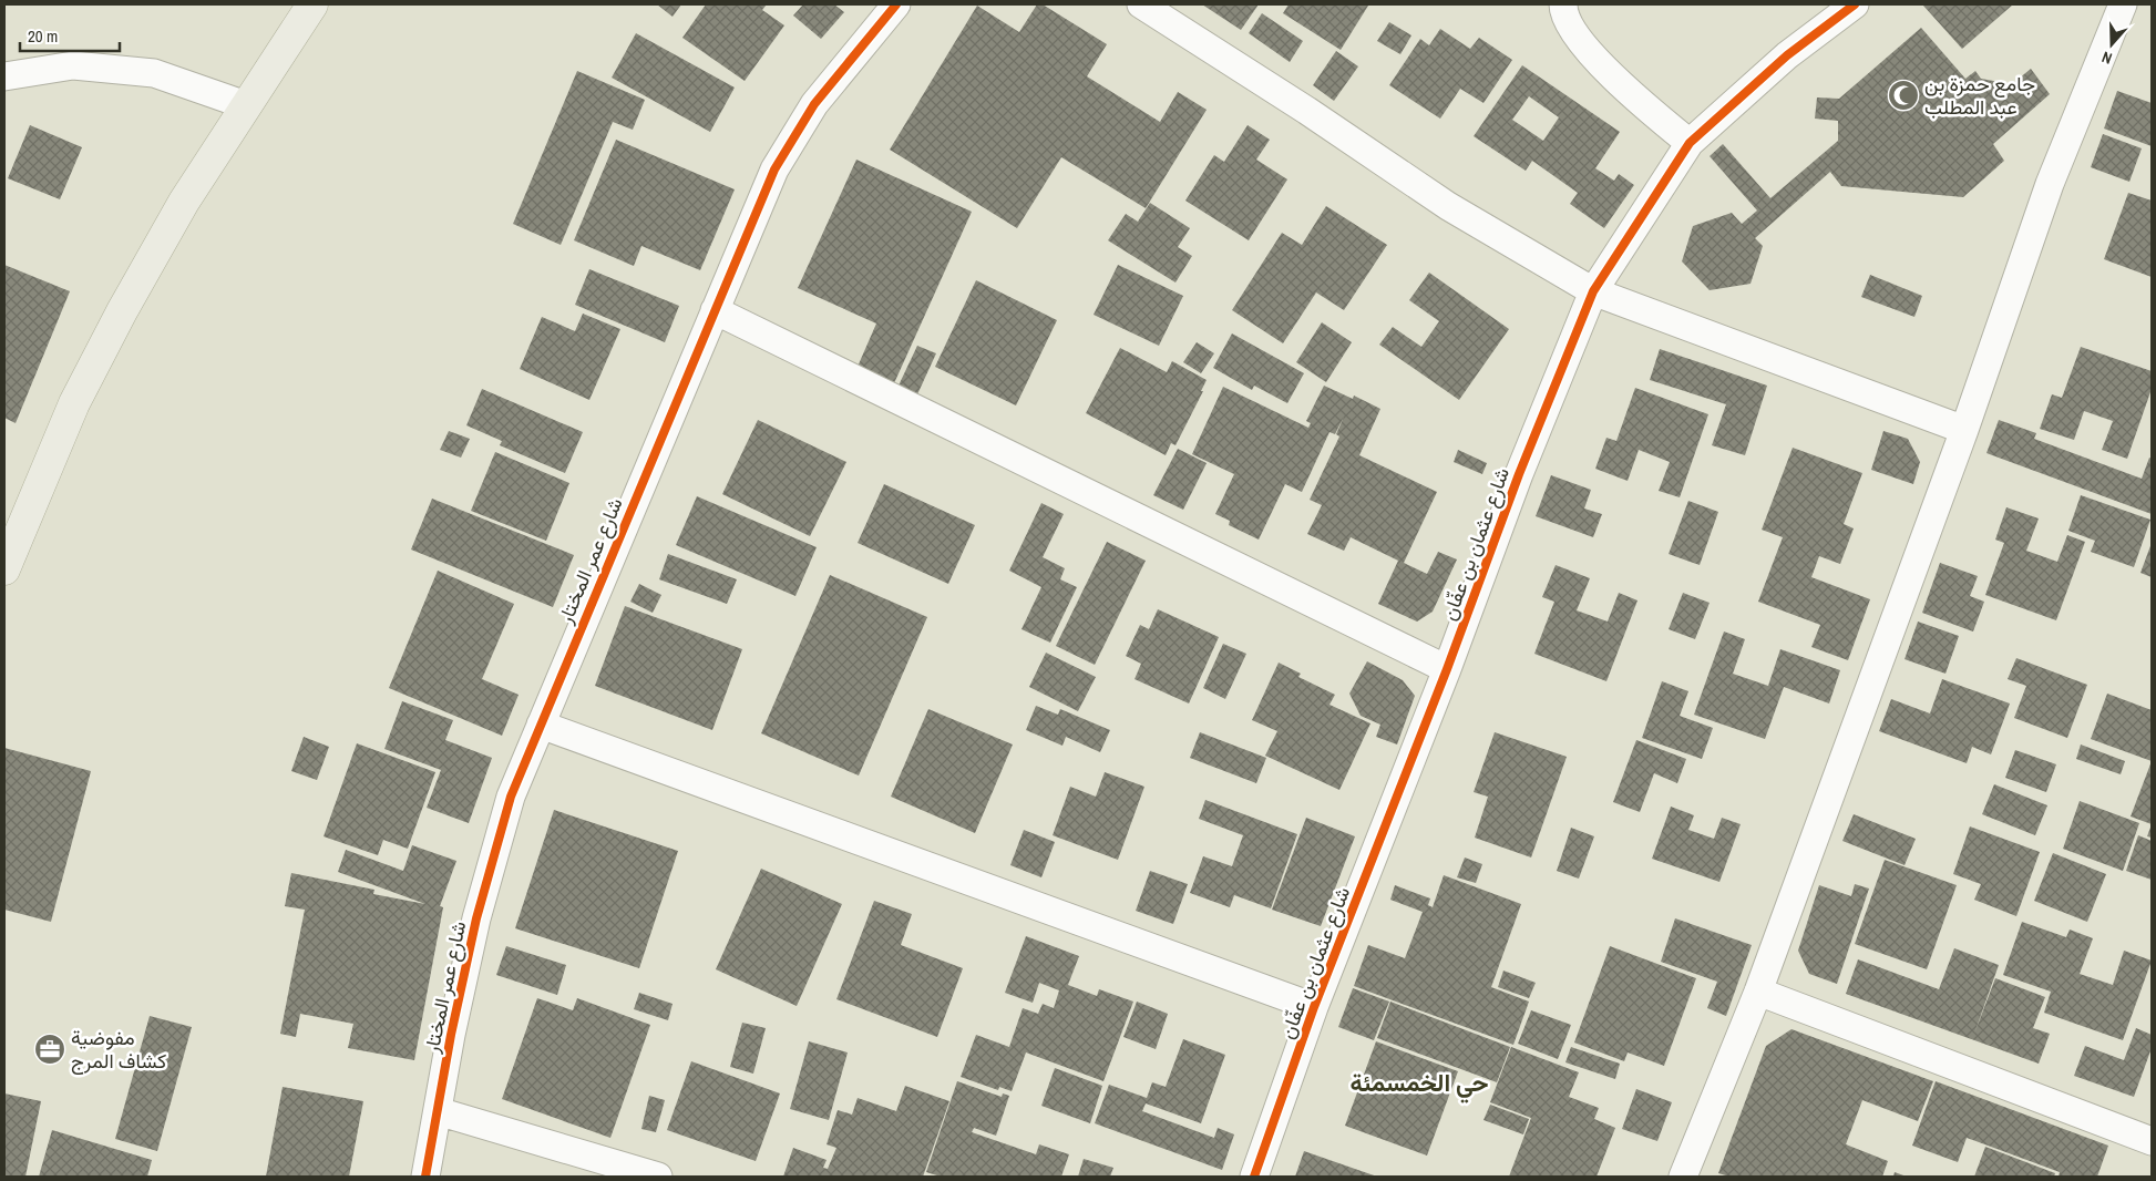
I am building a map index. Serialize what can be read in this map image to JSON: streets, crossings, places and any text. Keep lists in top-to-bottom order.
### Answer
{
  "streets": {
    "street": ["شارع عثمان بن عفّان", "شارع عمر المختار"]
  },
  "districts": ["حي الخمسمئة"],
  "places": {
    "mosque": ["جامع حمزة بن عبد المطلب"],
    "office": ["مفوضية كشاف المرج"]
  },
  "scale_bar": "20 m",
  "north": "bottom"
}
